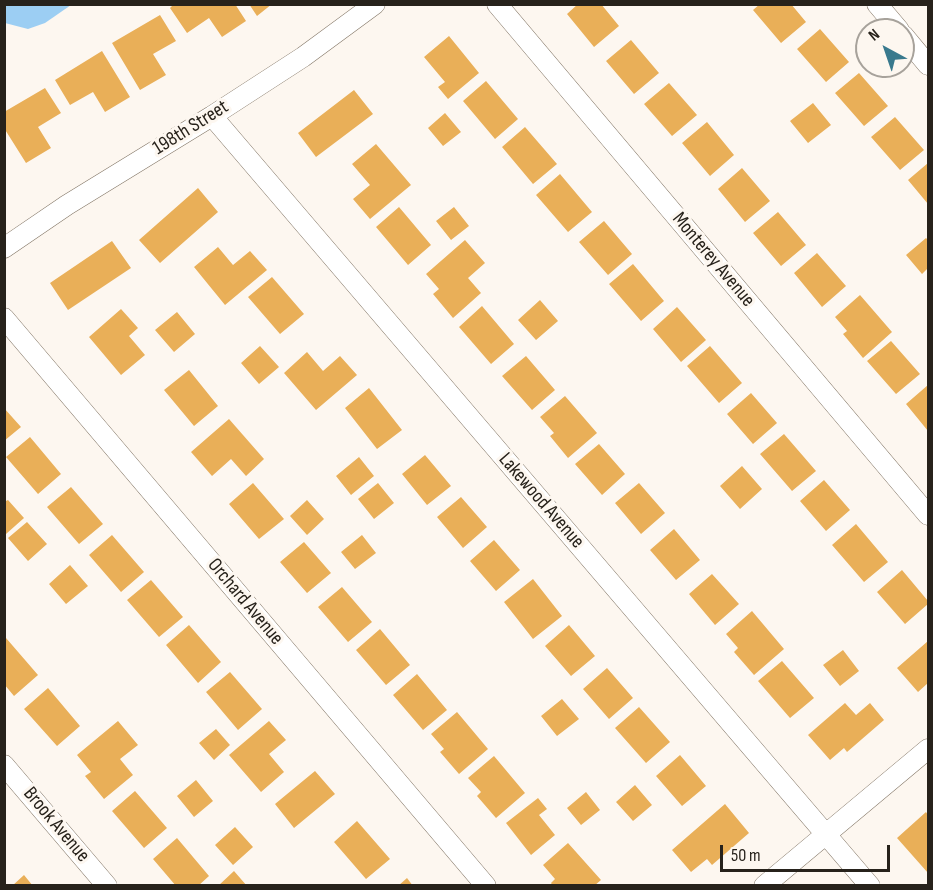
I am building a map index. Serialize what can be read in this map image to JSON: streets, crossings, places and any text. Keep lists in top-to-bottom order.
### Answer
{
  "streets": {
    "street": [
      "198th Street",
      "Monterey Avenue",
      "Lakewood Avenue",
      "Orchard Avenue",
      "Brook Avenue"
    ]
  },
  "crossings": [
    ["198th Street", "Lakewood Avenue"]
  ],
  "scale_bar": "50 m",
  "north": "top left"
}
